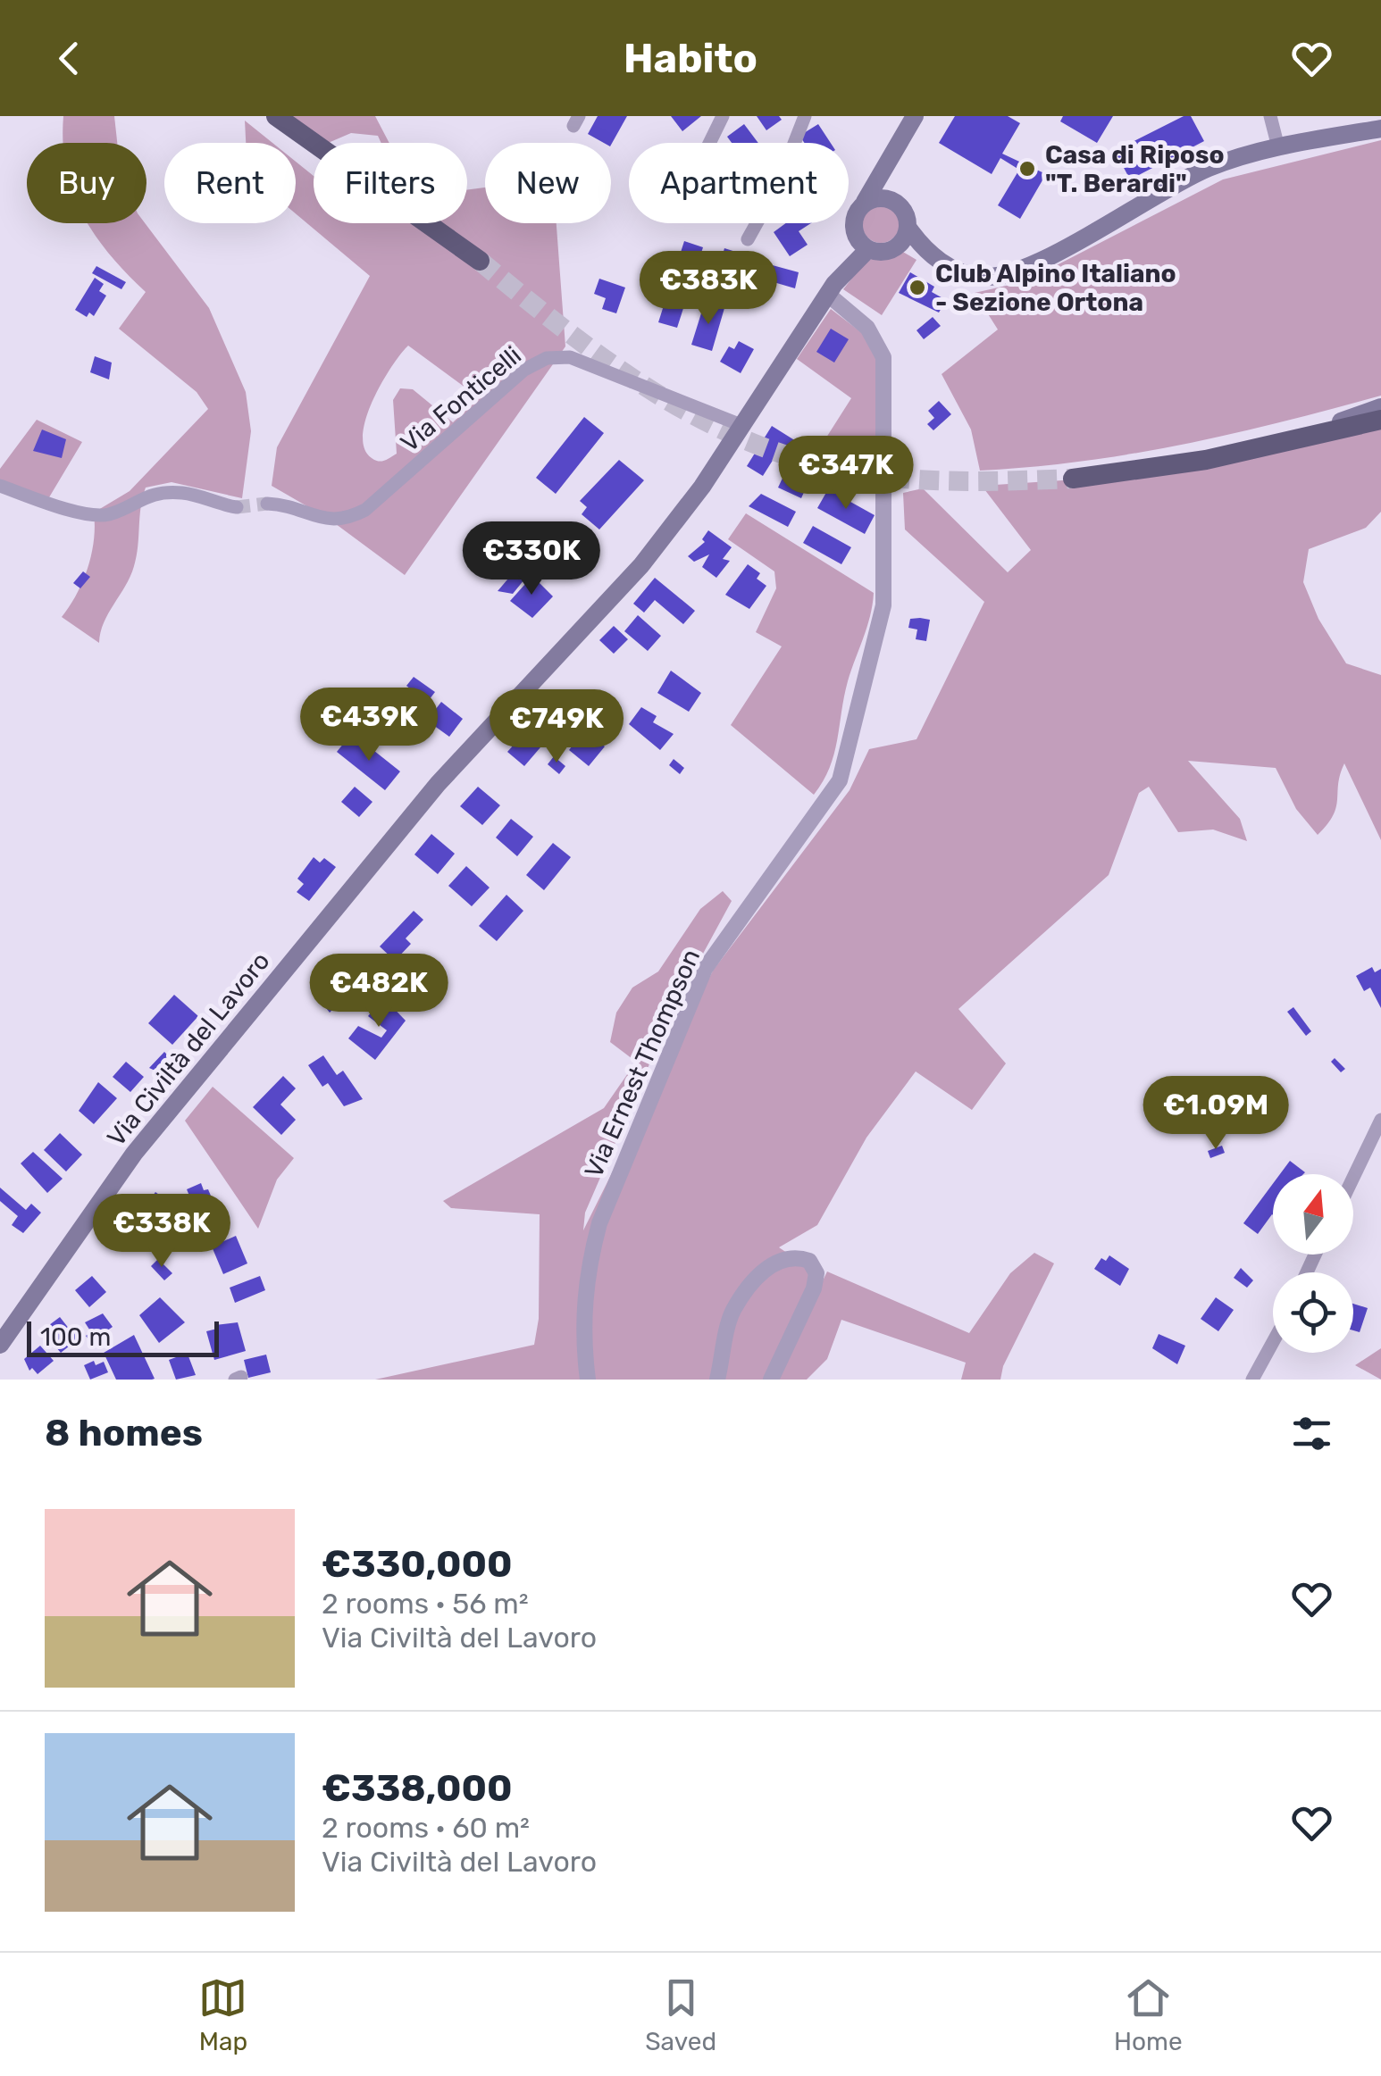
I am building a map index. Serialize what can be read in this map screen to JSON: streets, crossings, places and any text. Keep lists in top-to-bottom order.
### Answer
{
  "streets": {
    "main road": ["Via Civiltà del Lavoro"],
    "street": ["Via Fonticelli", "Via Ernest Thompson"]
  },
  "crossings": [
    ["Via Fonticelli", "Via Civiltà del Lavoro"],
    ["Via Civiltà del Lavoro", "Via Ernest Thompson"]
  ],
  "places": ["Casa di Riposo \"T. Berardi\"", "Club Alpino Italiano - Sezione Ortona"],
  "scale_bar": "100 m",
  "north": "top",
  "page": {
    "header": "Habito",
    "chip": [
      "Buy",
      "Rent",
      "Filters",
      "New",
      "Apartment"
    ],
    "price": [
      "€383K",
      "€347K",
      "€330K",
      "€439K",
      "€749K",
      "€482K",
      "€1.09M",
      "€338K"
    ],
    "scale": "100 m",
    "heading": "8 homes",
    "list": [
      {
        "name": "€330,000",
        "note": "2 rooms · 56 m² · Via Civiltà del Lavoro"
      },
      {
        "name": "€338,000",
        "note": "2 rooms · 60 m² · Via Civiltà del Lavoro"
      }
    ],
    "tabs": ["Map", "Saved", "Home"]
  }
}
